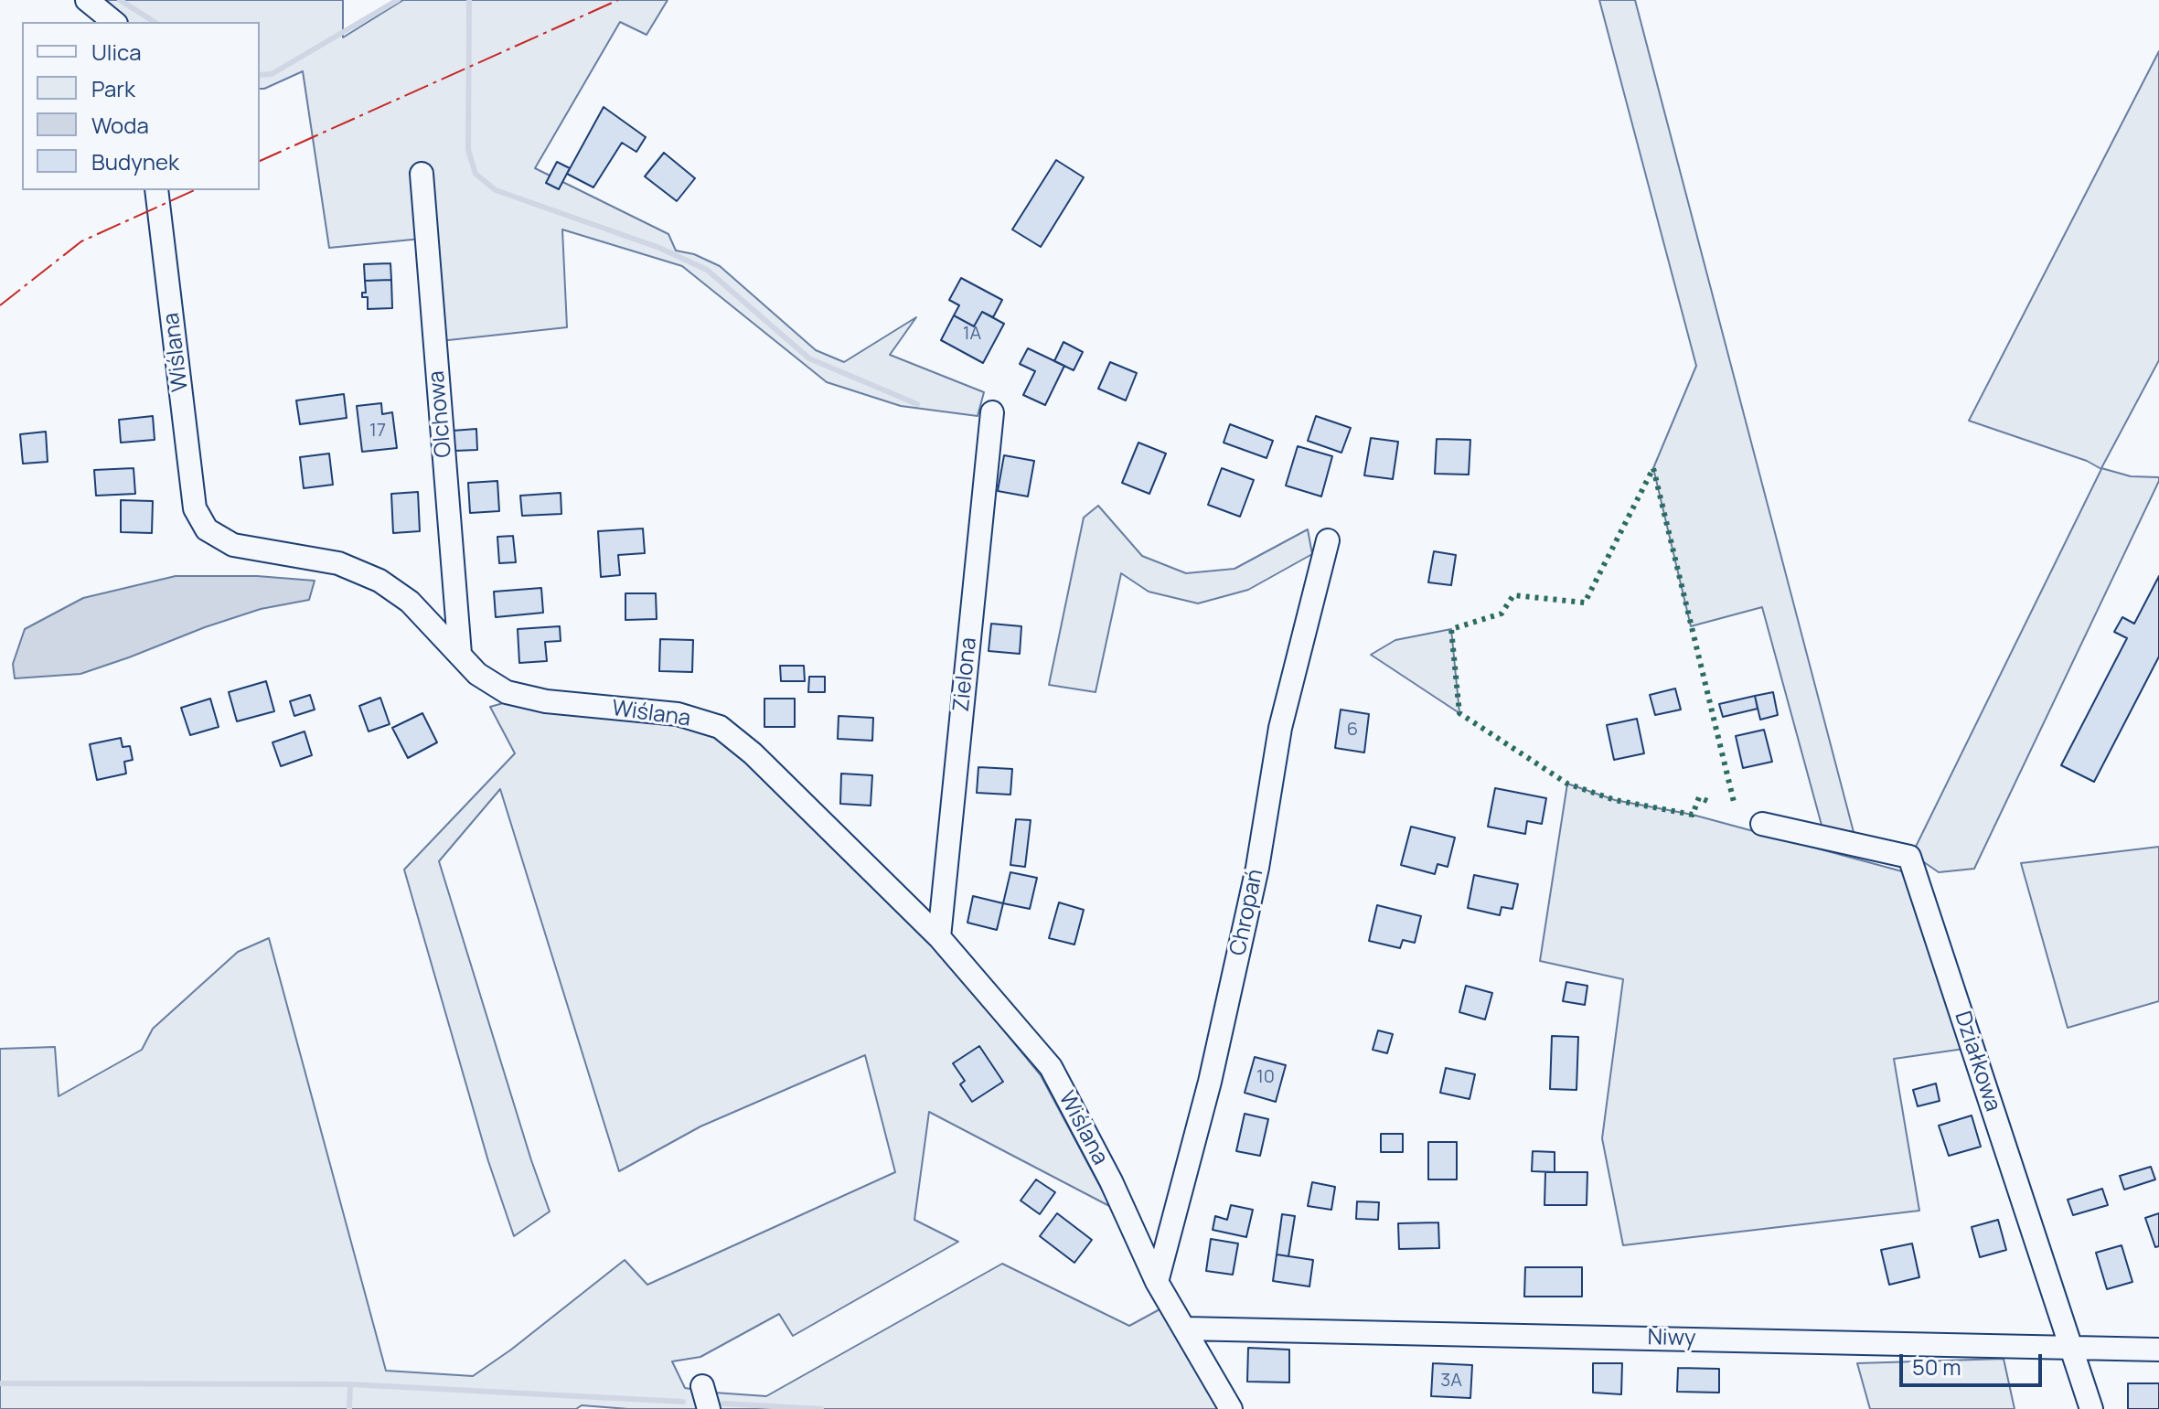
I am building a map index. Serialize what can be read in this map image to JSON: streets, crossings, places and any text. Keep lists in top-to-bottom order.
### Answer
{
  "streets": {
    "street": [
      "Wiślana",
      "Olchowa",
      "Zielona",
      "Chropań",
      "Działkowa",
      "Niwy"
    ]
  },
  "crossings": [
    ["Wiślana", "Olchowa"],
    ["Wiślana", "Zielona"],
    ["Wiślana", "Chropań"],
    ["Wiślana", "Niwy"],
    ["Działkowa", "Niwy"]
  ],
  "house_numbers": [
    "1A",
    "17",
    "6",
    "10",
    "3A"
  ],
  "legend": [
    "Ulica",
    "Park",
    "Woda",
    "Budynek"
  ],
  "scale_bar": "50 m"
}
